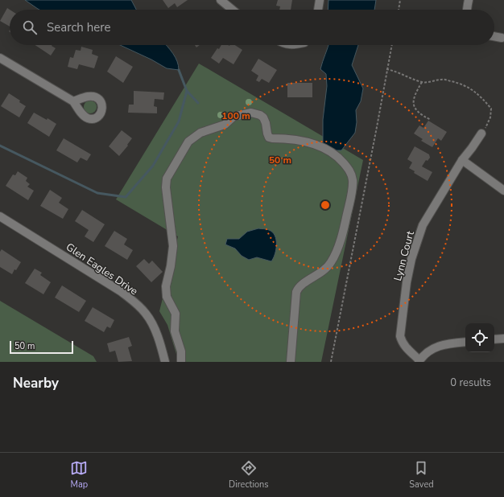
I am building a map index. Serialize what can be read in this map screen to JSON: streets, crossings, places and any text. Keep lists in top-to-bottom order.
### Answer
{
  "streets": {
    "street": ["Lynn Court", "Glen Eagles Drive"]
  },
  "scale_bar": "50 m",
  "page": {
    "search": "Search here",
    "scale": "50 m",
    "heading": ["Nearby", "0 results"],
    "nav": ["Map", "Directions", "Saved"]
  },
  "rings": ["100 m", "50 m"]
}
